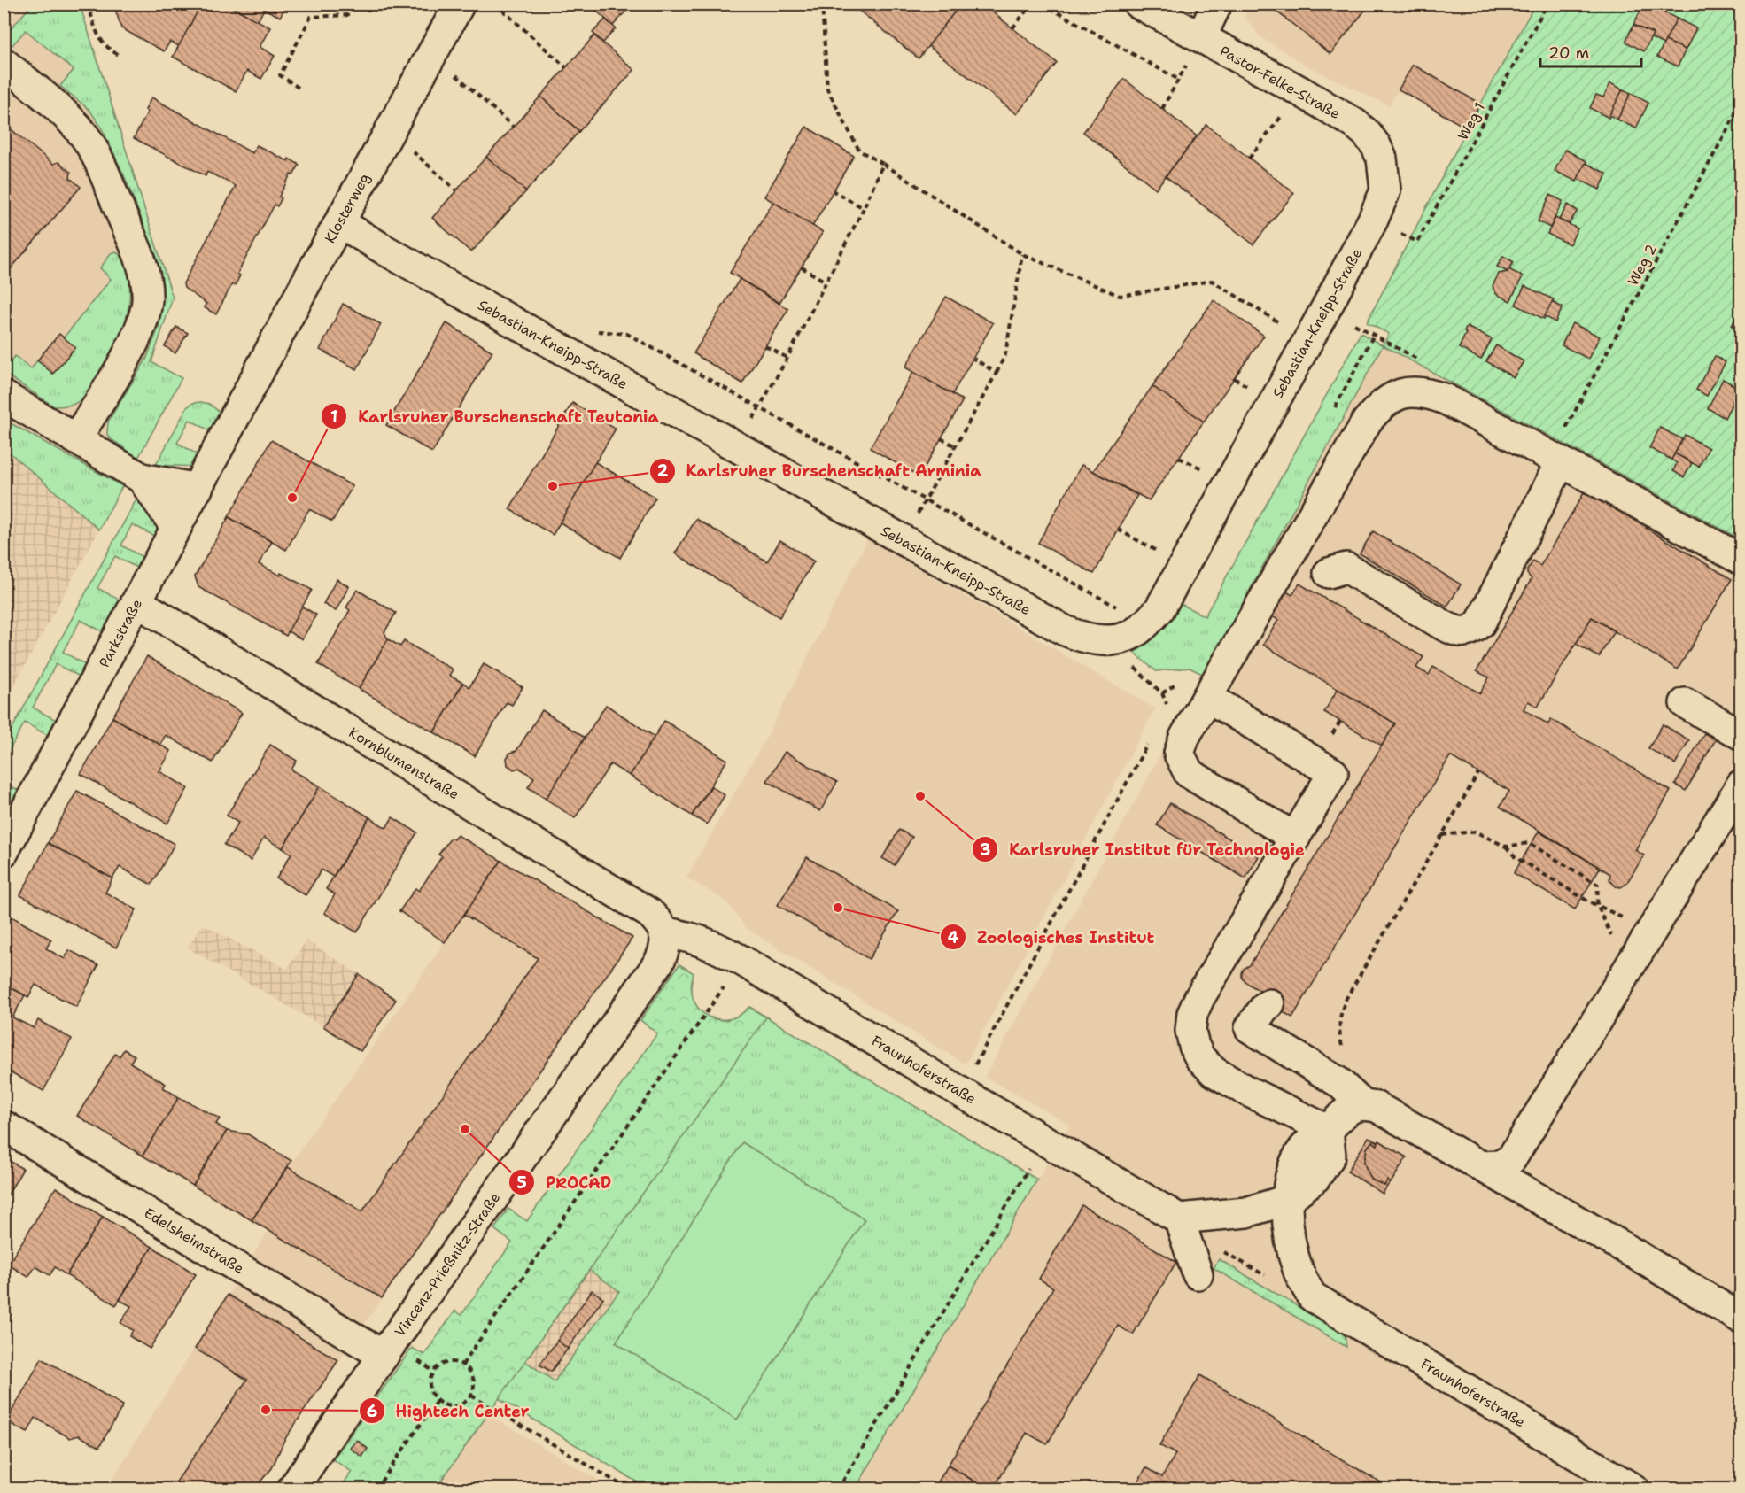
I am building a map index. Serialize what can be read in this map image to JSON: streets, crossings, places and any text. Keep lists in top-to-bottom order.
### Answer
{
  "streets": {
    "street": [
      "Pastor-Felke-Straße",
      "Klosterweg",
      "Sebastian-Kneipp-Straße",
      "Parkstraße",
      "Kornblumenstraße",
      "Fraunhoferstraße",
      "Edelsheimstraße",
      "Vincenz-Prießnitz-Straße"
    ],
    "path": ["Weg 1", "Weg 2"]
  },
  "crossings": [
    ["Pastor-Felke-Straße", "Sebastian-Kneipp-Straße"],
    ["Klosterweg", "Sebastian-Kneipp-Straße"],
    ["Klosterweg", "Parkstraße"],
    ["Parkstraße", "Kornblumenstraße"],
    ["Kornblumenstraße", "Fraunhoferstraße"],
    ["Kornblumenstraße", "Vincenz-Prießnitz-Straße"],
    ["Fraunhoferstraße", "Vincenz-Prießnitz-Straße"],
    ["Edelsheimstraße", "Vincenz-Prießnitz-Straße"]
  ],
  "places": [
    "Karlsruher Burschenschaft Arminia",
    "Karlsruher Burschenschaft Teutonia",
    "Karlsruher Institut für Technologie",
    "Zoologisches Institut",
    "PROCAD",
    "Hightech Center"
  ],
  "scale_bar": "20 m"
}
